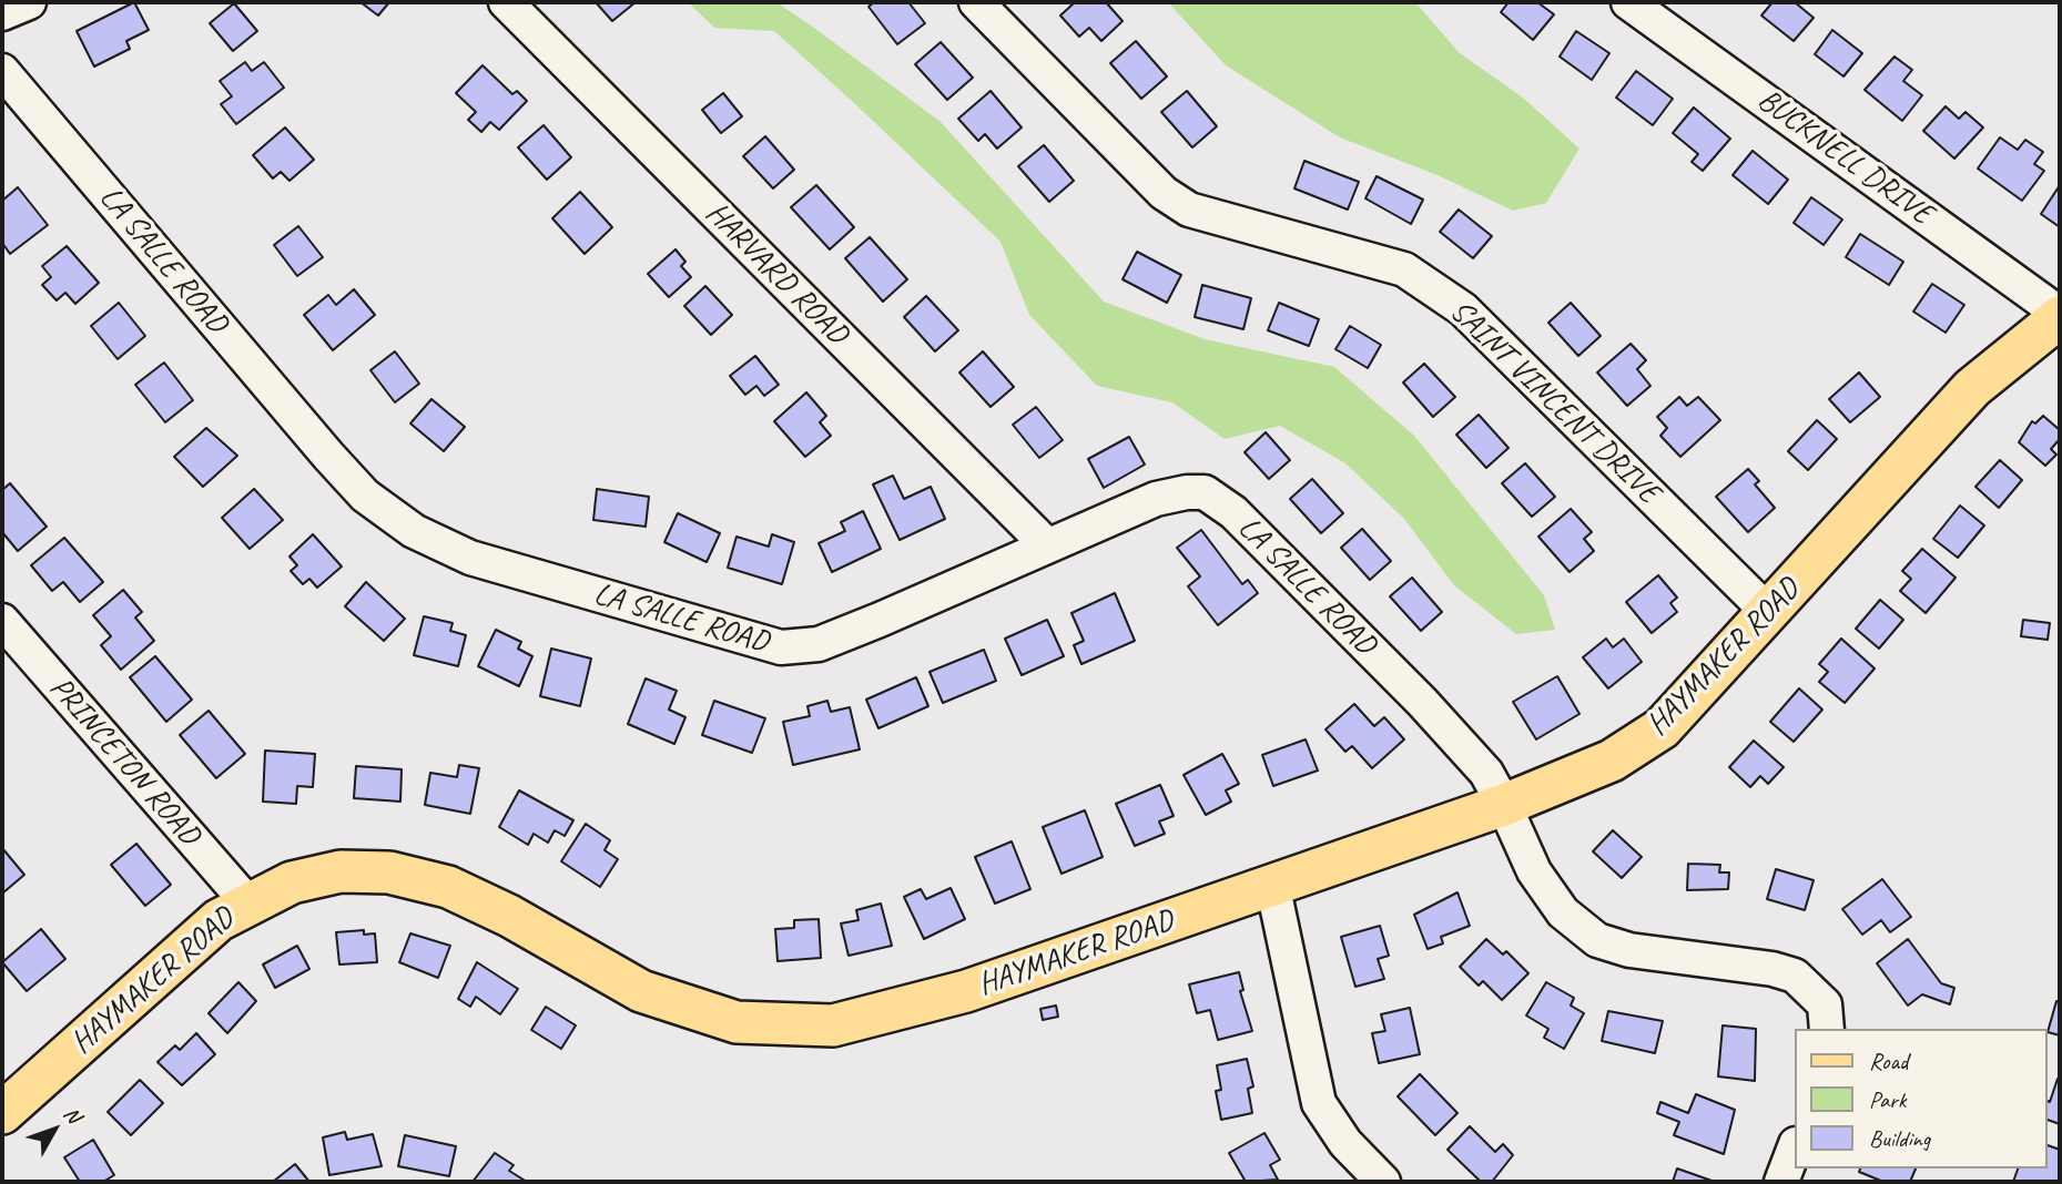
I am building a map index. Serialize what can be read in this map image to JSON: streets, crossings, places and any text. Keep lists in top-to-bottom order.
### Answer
{
  "streets": {
    "main road": ["HAYMAKER ROAD"],
    "street": [
      "BUCKNELL DRIVE",
      "LA SALLE ROAD",
      "HARVARD ROAD",
      "SAINT VINCENT DRIVE",
      "PRINCETON ROAD"
    ]
  },
  "crossings": [
    ["BUCKNELL DRIVE", "HAYMAKER ROAD"],
    ["LA SALLE ROAD", "HARVARD ROAD"],
    ["LA SALLE ROAD", "HAYMAKER ROAD"],
    ["SAINT VINCENT DRIVE", "HAYMAKER ROAD"],
    ["HAYMAKER ROAD", "PRINCETON ROAD"]
  ],
  "legend": ["Road", "Park", "Building"],
  "north": "top right"
}
